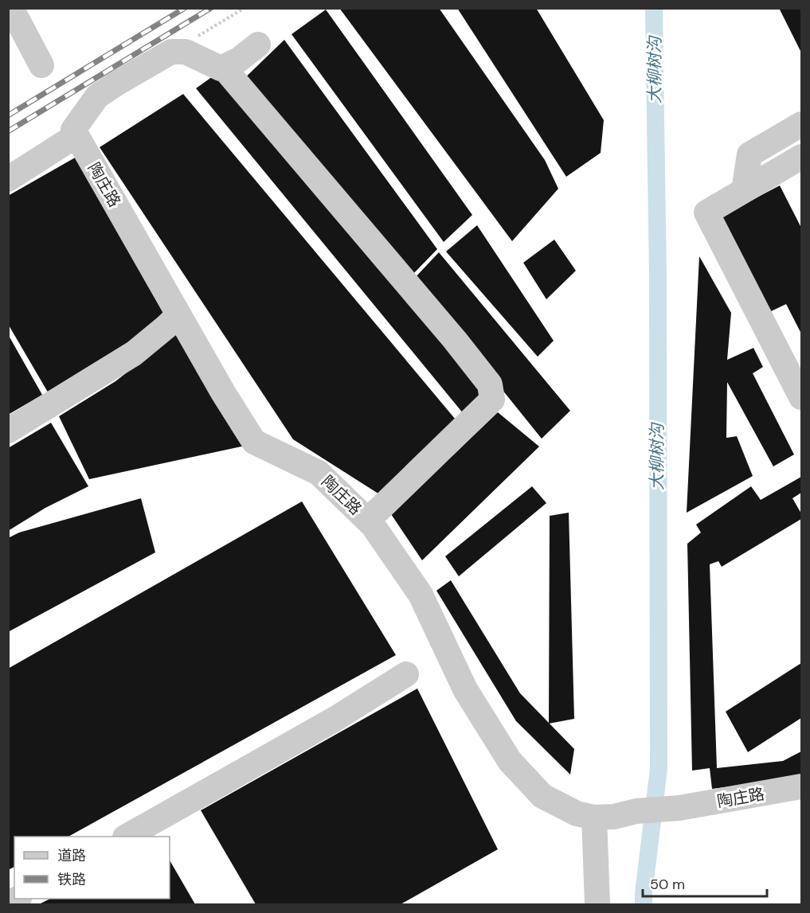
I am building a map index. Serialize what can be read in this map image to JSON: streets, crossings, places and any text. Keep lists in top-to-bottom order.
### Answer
{
  "streets": {
    "street": ["陶庄路"]
  },
  "water": ["大柳树沟"],
  "legend": ["道路", "铁路"],
  "scale_bar": "50 m"
}
